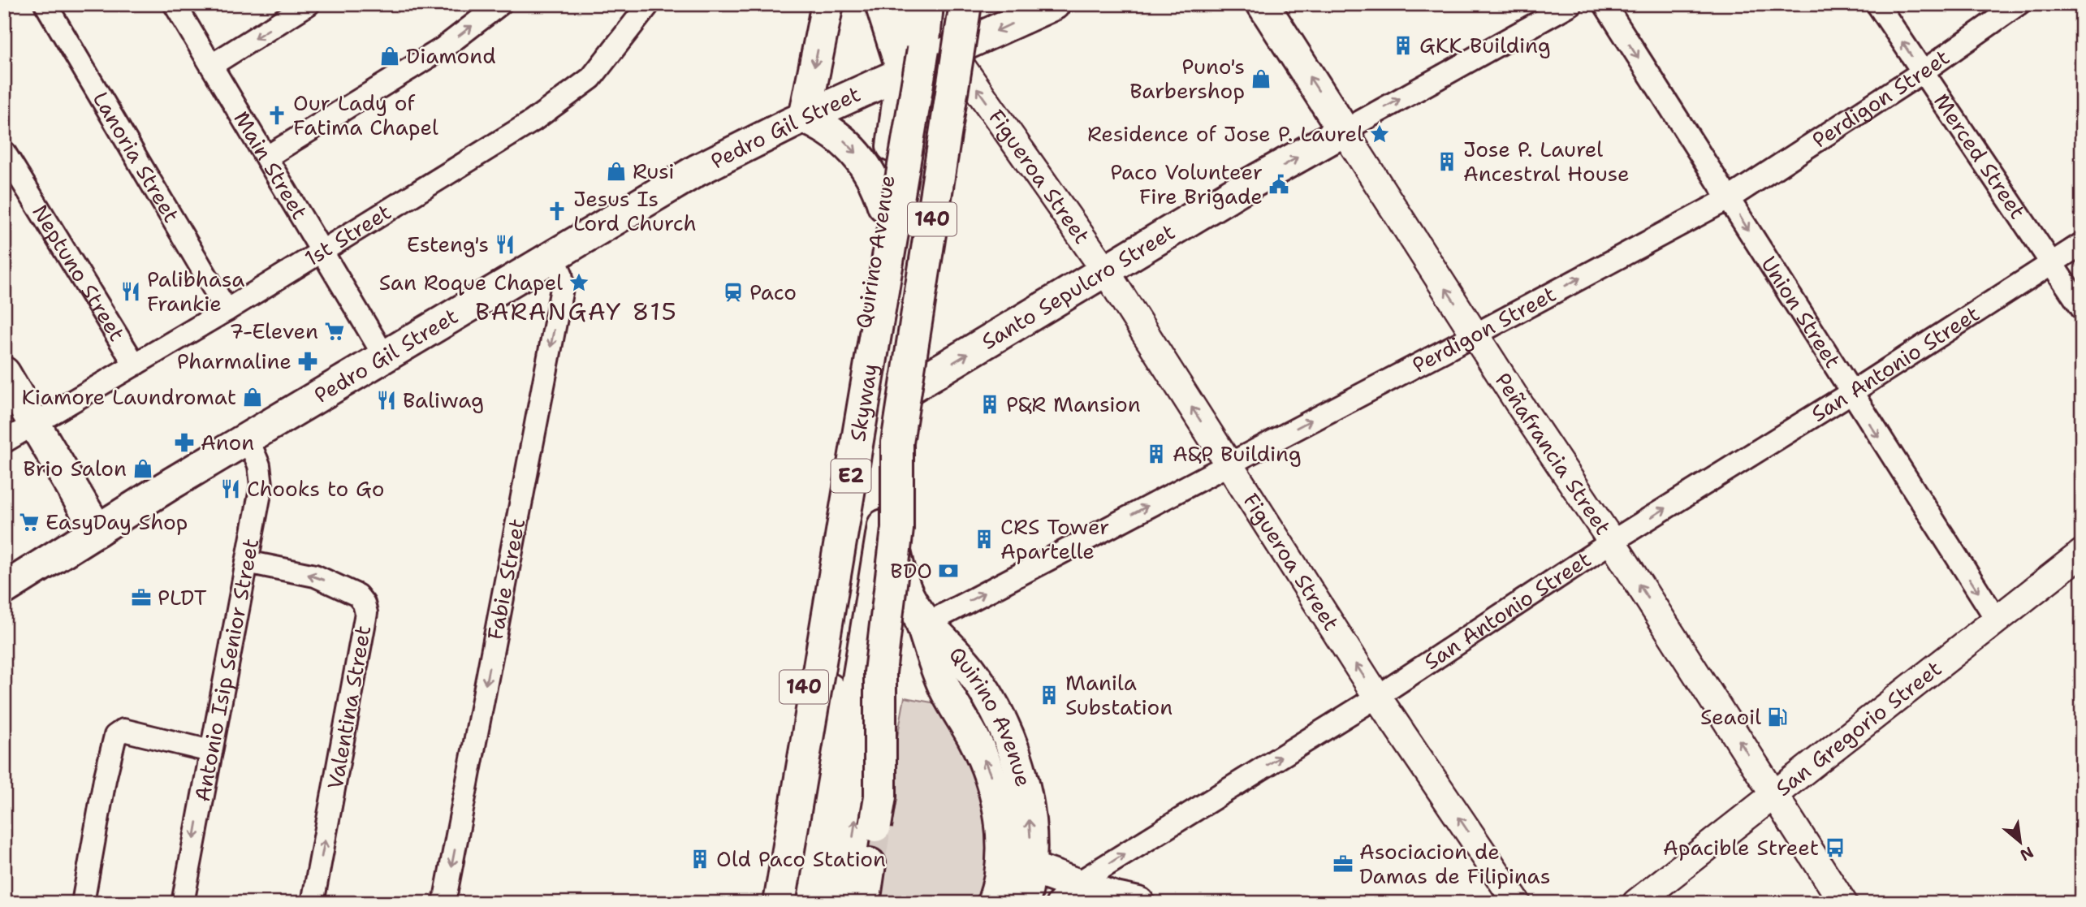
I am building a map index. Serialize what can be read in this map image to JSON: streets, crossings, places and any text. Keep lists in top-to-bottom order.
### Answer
{
  "streets": {
    "main road": [
      "Pedro Gil Street",
      "140",
      "Quirino Avenue",
      "Santo Sepulcro Street",
      "Skyway",
      "Peñafrancia Street",
      "E2"
    ],
    "street": [
      "Perdigon Street",
      "Merced Street",
      "Lanoria Street",
      "Main Street",
      "Figueroa Street",
      "1st Street",
      "Neptuno Street",
      "Union Street",
      "San Antonio Street",
      "Fabie Street",
      "Antonio Isip Senior Street",
      "Valentina Street",
      "San Gregorio Street"
    ]
  },
  "crossings": [
    ["Perdigon Street", "Merced Street"],
    ["Perdigon Street", "Figueroa Street"],
    ["Perdigon Street", "140"],
    ["Perdigon Street", "Union Street"],
    ["Perdigon Street", "Peñafrancia Street"],
    ["Pedro Gil Street", "Main Street"],
    ["Pedro Gil Street", "Figueroa Street"],
    ["Pedro Gil Street", "140"],
    ["Pedro Gil Street", "Quirino Avenue"],
    ["Pedro Gil Street", "Skyway"],
    ["Pedro Gil Street", "Fabie Street"],
    ["Pedro Gil Street", "Antonio Isip Senior Street"],
    ["Merced Street", "San Antonio Street"],
    ["Lanoria Street", "1st Street"],
    ["Main Street", "1st Street"],
    ["Figueroa Street", "140"],
    ["Figueroa Street", "Santo Sepulcro Street"],
    ["Figueroa Street", "San Antonio Street"],
    ["Figueroa Street", "Skyway"],
    ["140", "Santo Sepulcro Street"],
    ["140", "Skyway"],
    ["1st Street", "Neptuno Street"],
    ["Santo Sepulcro Street", "Peñafrancia Street"],
    ["Union Street", "San Antonio Street"],
    ["Union Street", "San Gregorio Street"],
    ["San Antonio Street", "Peñafrancia Street"],
    ["Peñafrancia Street", "San Gregorio Street"],
    ["Antonio Isip Senior Street", "Valentina Street"]
  ],
  "one_way": [
    "Perdigon Street",
    "Figueroa Street",
    "Santo Sepulcro Street",
    "Union Street",
    "San Antonio Street",
    "Peñafrancia Street",
    "Fabie Street",
    "Valentina Street"
  ],
  "districts": ["BARANGAY 815"],
  "places": {
    "building": [
      "GKK Building",
      "Jose P. Laurel Ancestral House",
      "P&R Mansion",
      "A&P Building",
      "CRS Tower Apartelle",
      "Manila Substation",
      "Old Paco Station"
    ],
    "shop": [
      "Diamond",
      "Puno's Barbershop",
      "Rusi",
      "Kiamore Laundromat",
      "Brio Salon"
    ],
    "church": ["Our Lady of Fatima Chapel", "Jesus Is Lord Church"],
    "place": ["Residence of Jose P. Laurel", "San Roque Chapel"],
    "public building": ["Paco Volunteer Fire Brigade"],
    "restaurant": [
      "Esteng's",
      "Palibhasa Frankie",
      "Baliwag",
      "Chooks to Go"
    ],
    "station": ["Paco"],
    "supermarket": ["7-Eleven", "EasyDay Shop"],
    "pharmacy": ["Pharmaline", "Anon"],
    "bank": ["BDO"],
    "office": ["PLDT", "Asociacion de Damas de Filipinas"],
    "fuel station": ["Seaoil"],
    "bus stop": ["Apacible Street"]
  },
  "north": "bottom right"
}
